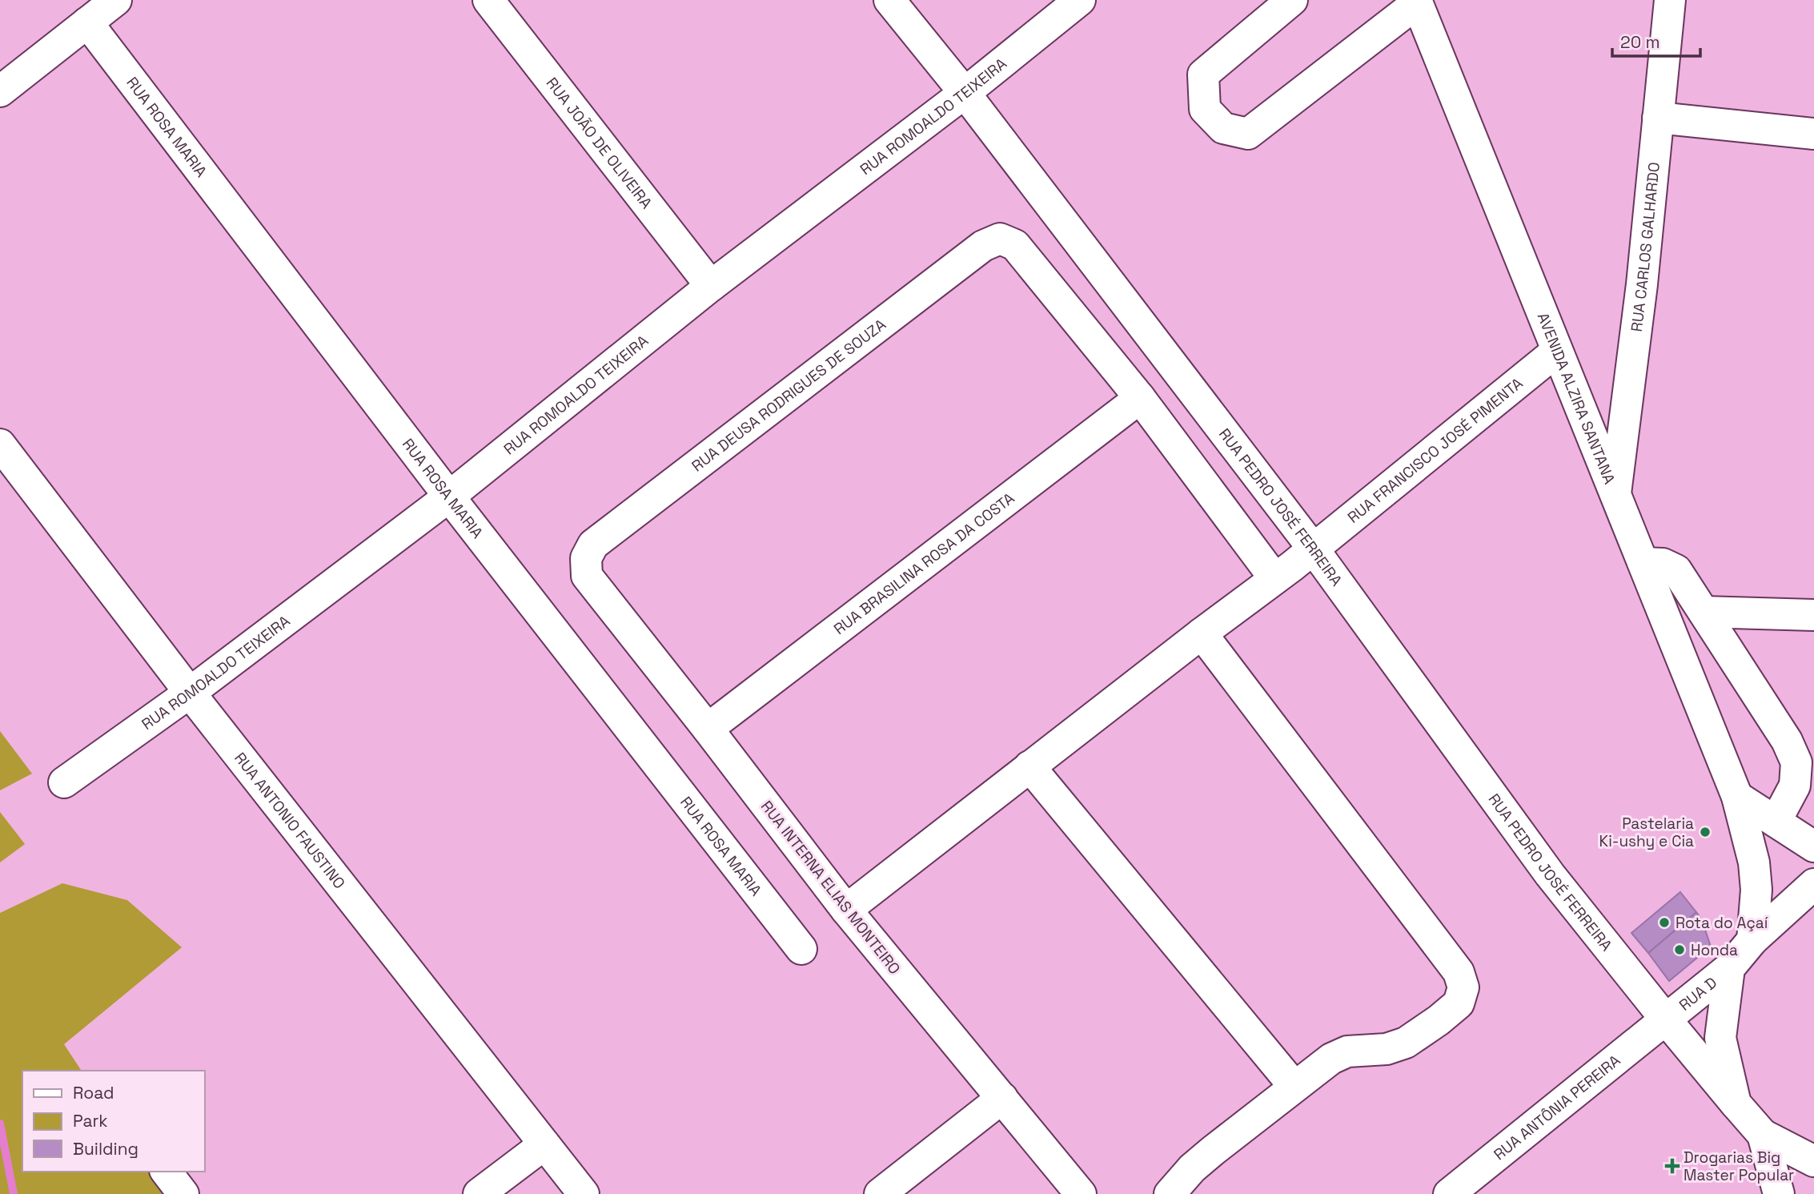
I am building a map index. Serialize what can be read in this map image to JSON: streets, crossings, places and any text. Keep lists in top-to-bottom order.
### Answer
{
  "streets": {
    "street": [
      "RUA ROMOALDO TEIXEIRA",
      "RUA ROSA MARIA",
      "RUA JOÃO DE OLIVEIRA",
      "RUA CARLOS GALHARDO",
      "RUA DEUSA RODRIGUES DE SOUZA",
      "AVENIDA ALZIRA SANTANA",
      "RUA FRANCISCO JOSÉ PIMENTA",
      "RUA PEDRO JOSÉ FERREIRA",
      "RUA BRASILINA ROSA DA COSTA",
      "RUA ANTONIO FAUSTINO",
      "RUA INTERNA ELIAS MONTEIRO",
      "RUA D",
      "RUA ANTÔNIA PEREIRA"
    ]
  },
  "crossings": [
    ["RUA ROMOALDO TEIXEIRA", "RUA ROSA MARIA"],
    ["RUA ROMOALDO TEIXEIRA", "RUA JOÃO DE OLIVEIRA"],
    ["RUA ROMOALDO TEIXEIRA", "RUA PEDRO JOSÉ FERREIRA"],
    ["RUA ROMOALDO TEIXEIRA", "RUA ANTONIO FAUSTINO"],
    ["RUA CARLOS GALHARDO", "AVENIDA ALZIRA SANTANA"],
    ["RUA DEUSA RODRIGUES DE SOUZA", "RUA BRASILINA ROSA DA COSTA"],
    ["RUA DEUSA RODRIGUES DE SOUZA", "RUA INTERNA ELIAS MONTEIRO"],
    ["AVENIDA ALZIRA SANTANA", "RUA FRANCISCO JOSÉ PIMENTA"],
    ["AVENIDA ALZIRA SANTANA", "RUA D"],
    ["RUA FRANCISCO JOSÉ PIMENTA", "RUA PEDRO JOSÉ FERREIRA"],
    ["RUA FRANCISCO JOSÉ PIMENTA", "RUA INTERNA ELIAS MONTEIRO"],
    ["RUA PEDRO JOSÉ FERREIRA", "RUA D"],
    ["RUA PEDRO JOSÉ FERREIRA", "RUA ANTÔNIA PEREIRA"],
    ["RUA BRASILINA ROSA DA COSTA", "RUA INTERNA ELIAS MONTEIRO"],
    ["RUA D", "RUA ANTÔNIA PEREIRA"]
  ],
  "places": {
    "other": ["Pastelaria Ki-ushy e Cia", "Rota do Açaí", "Honda"],
    "health": ["Drogarias Big Master Popular"]
  },
  "legend": ["Road", "Park", "Building"],
  "scale_bar": "20 m"
}
